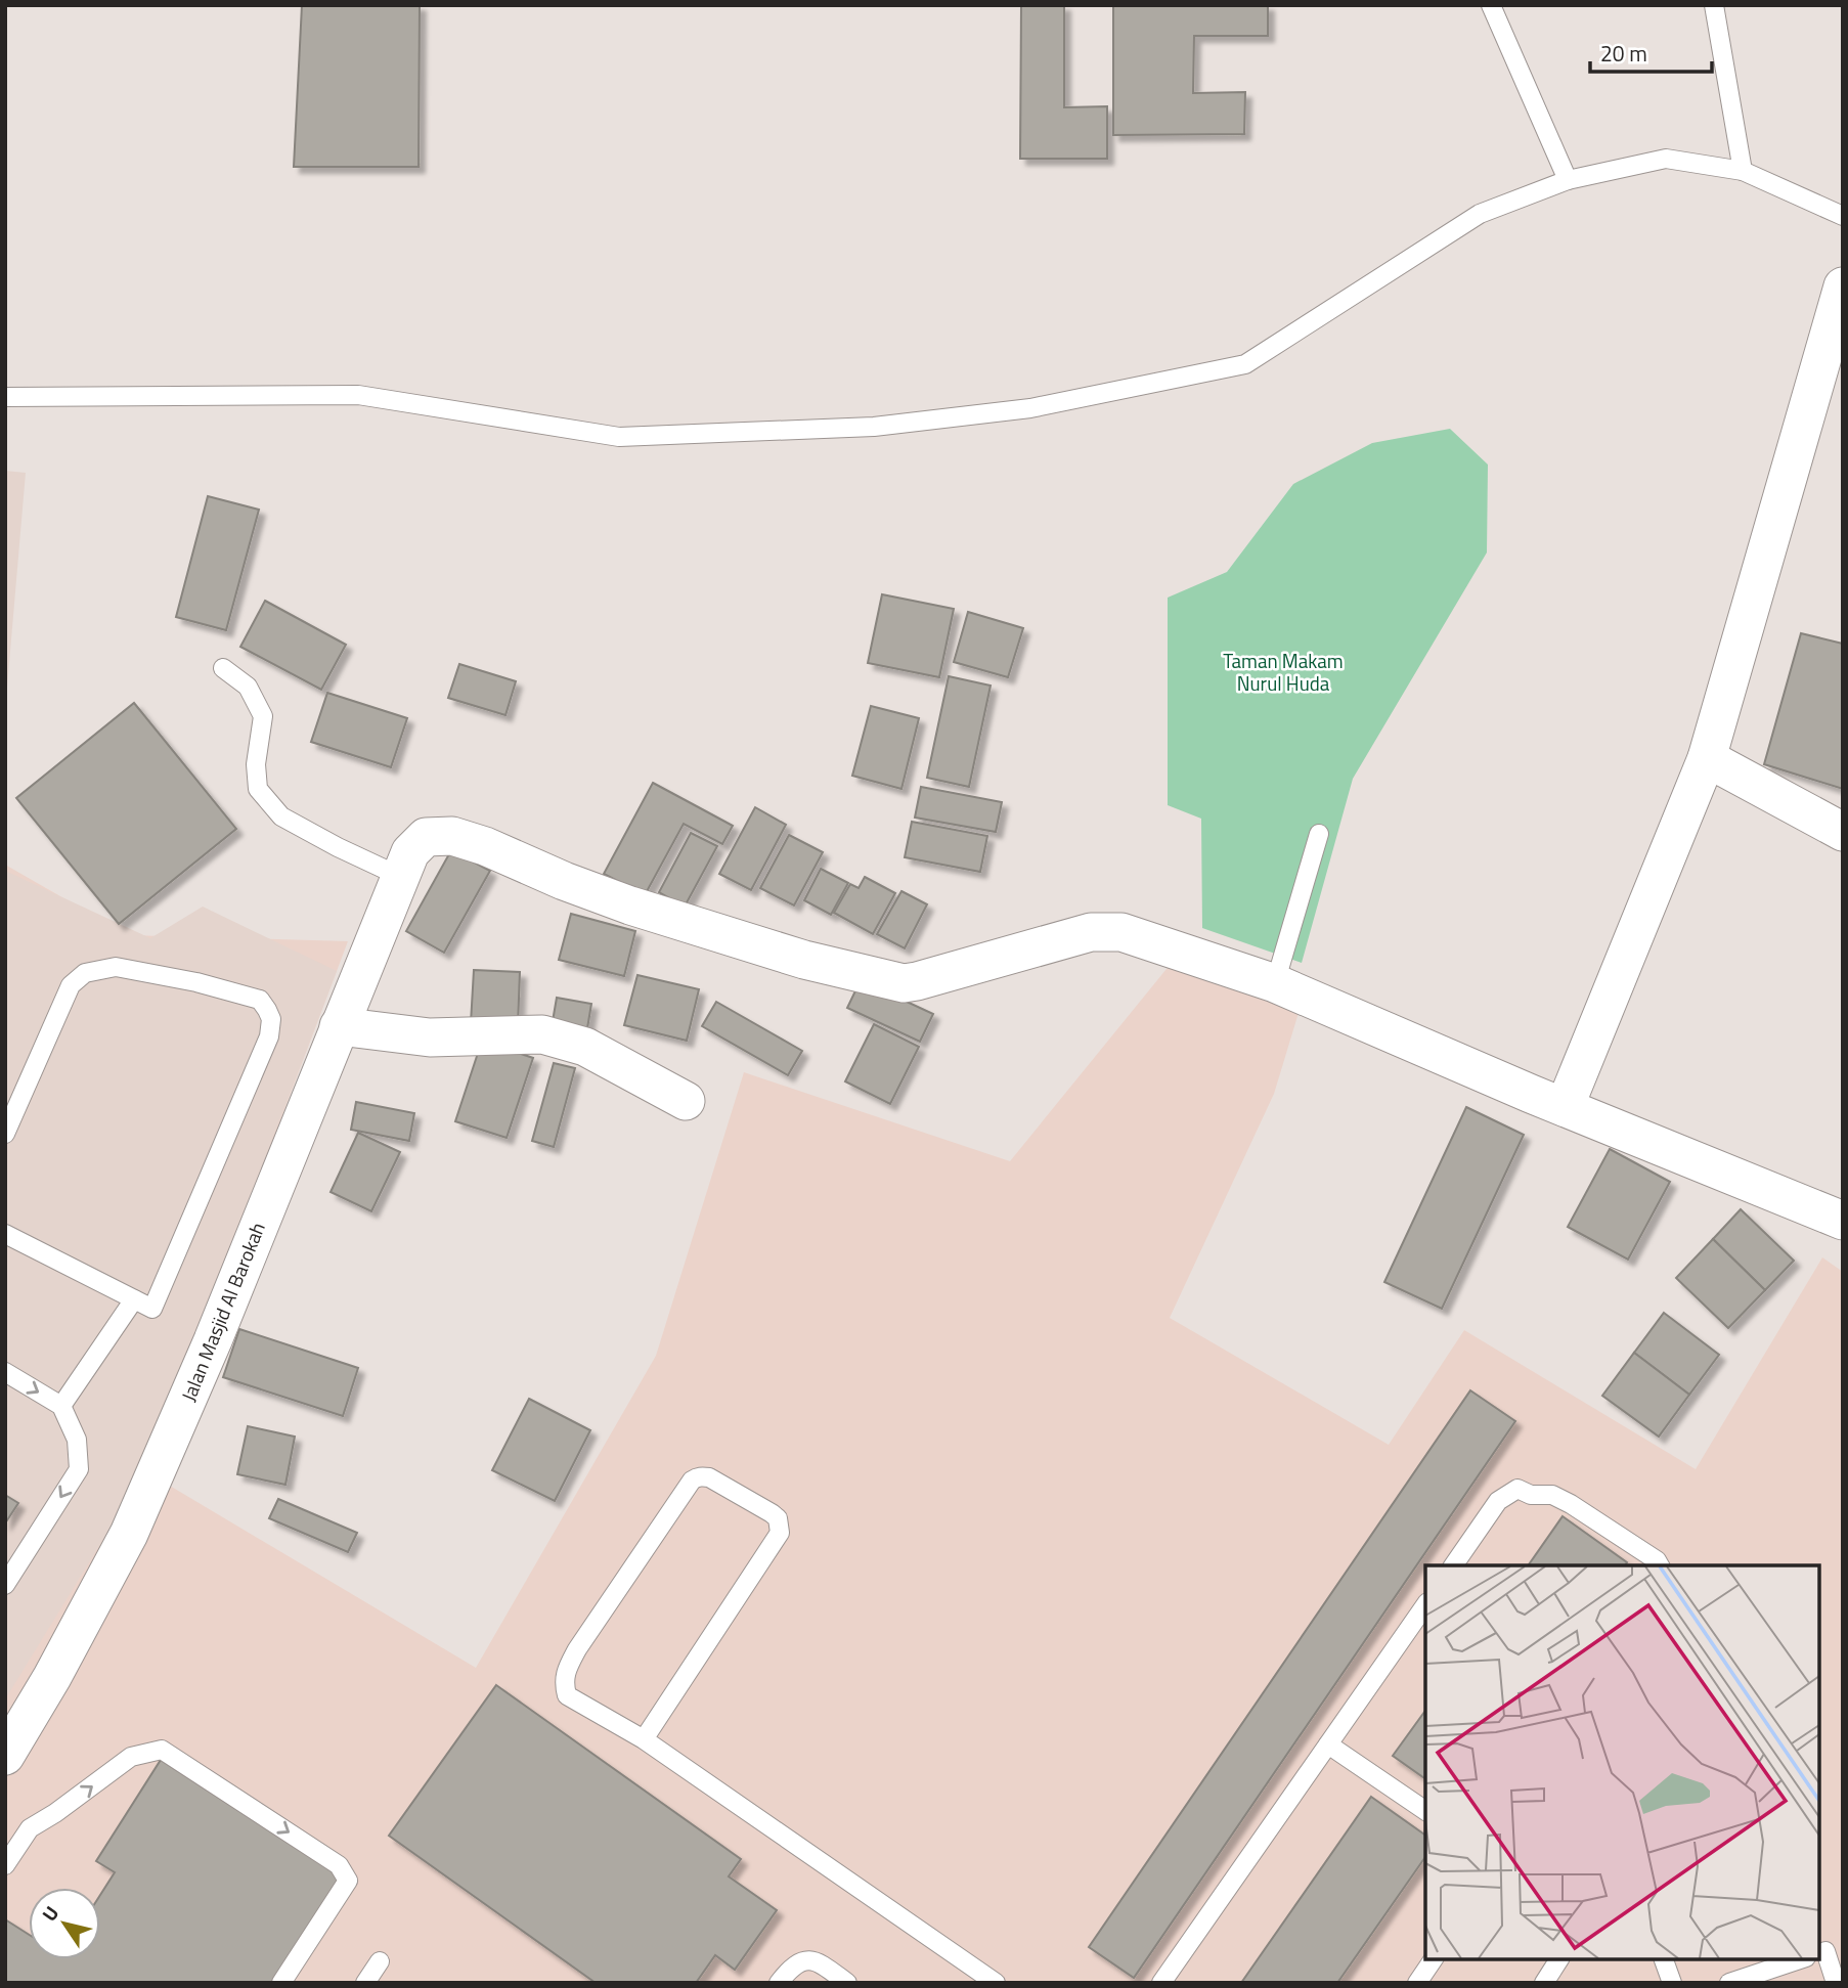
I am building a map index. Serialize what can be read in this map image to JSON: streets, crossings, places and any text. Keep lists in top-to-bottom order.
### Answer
{
  "streets": {
    "street": ["Jalan Masjid Al Barokah"]
  },
  "parks": ["Taman Makam Nurul Huda"],
  "scale_bar": "20 m",
  "north": "top left"
}
